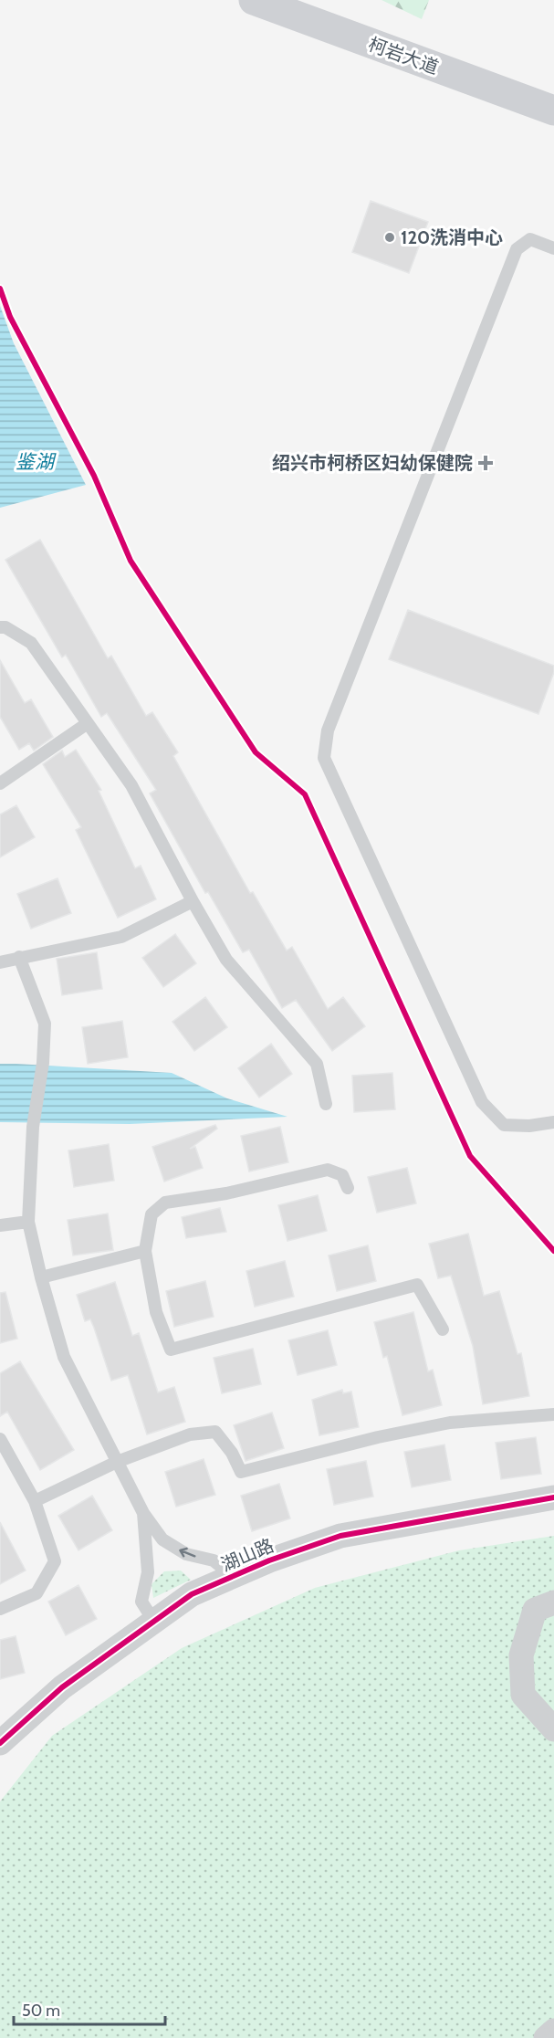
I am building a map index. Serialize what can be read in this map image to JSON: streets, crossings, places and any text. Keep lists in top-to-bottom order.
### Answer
{
  "streets": {
    "street": ["柯岩大道", "湖山路"]
  },
  "water": ["鉴湖"],
  "places": {
    "other": ["120洗消中心"],
    "health": ["绍兴市柯桥区妇幼保健院"]
  },
  "scale_bar": "50 m"
}
